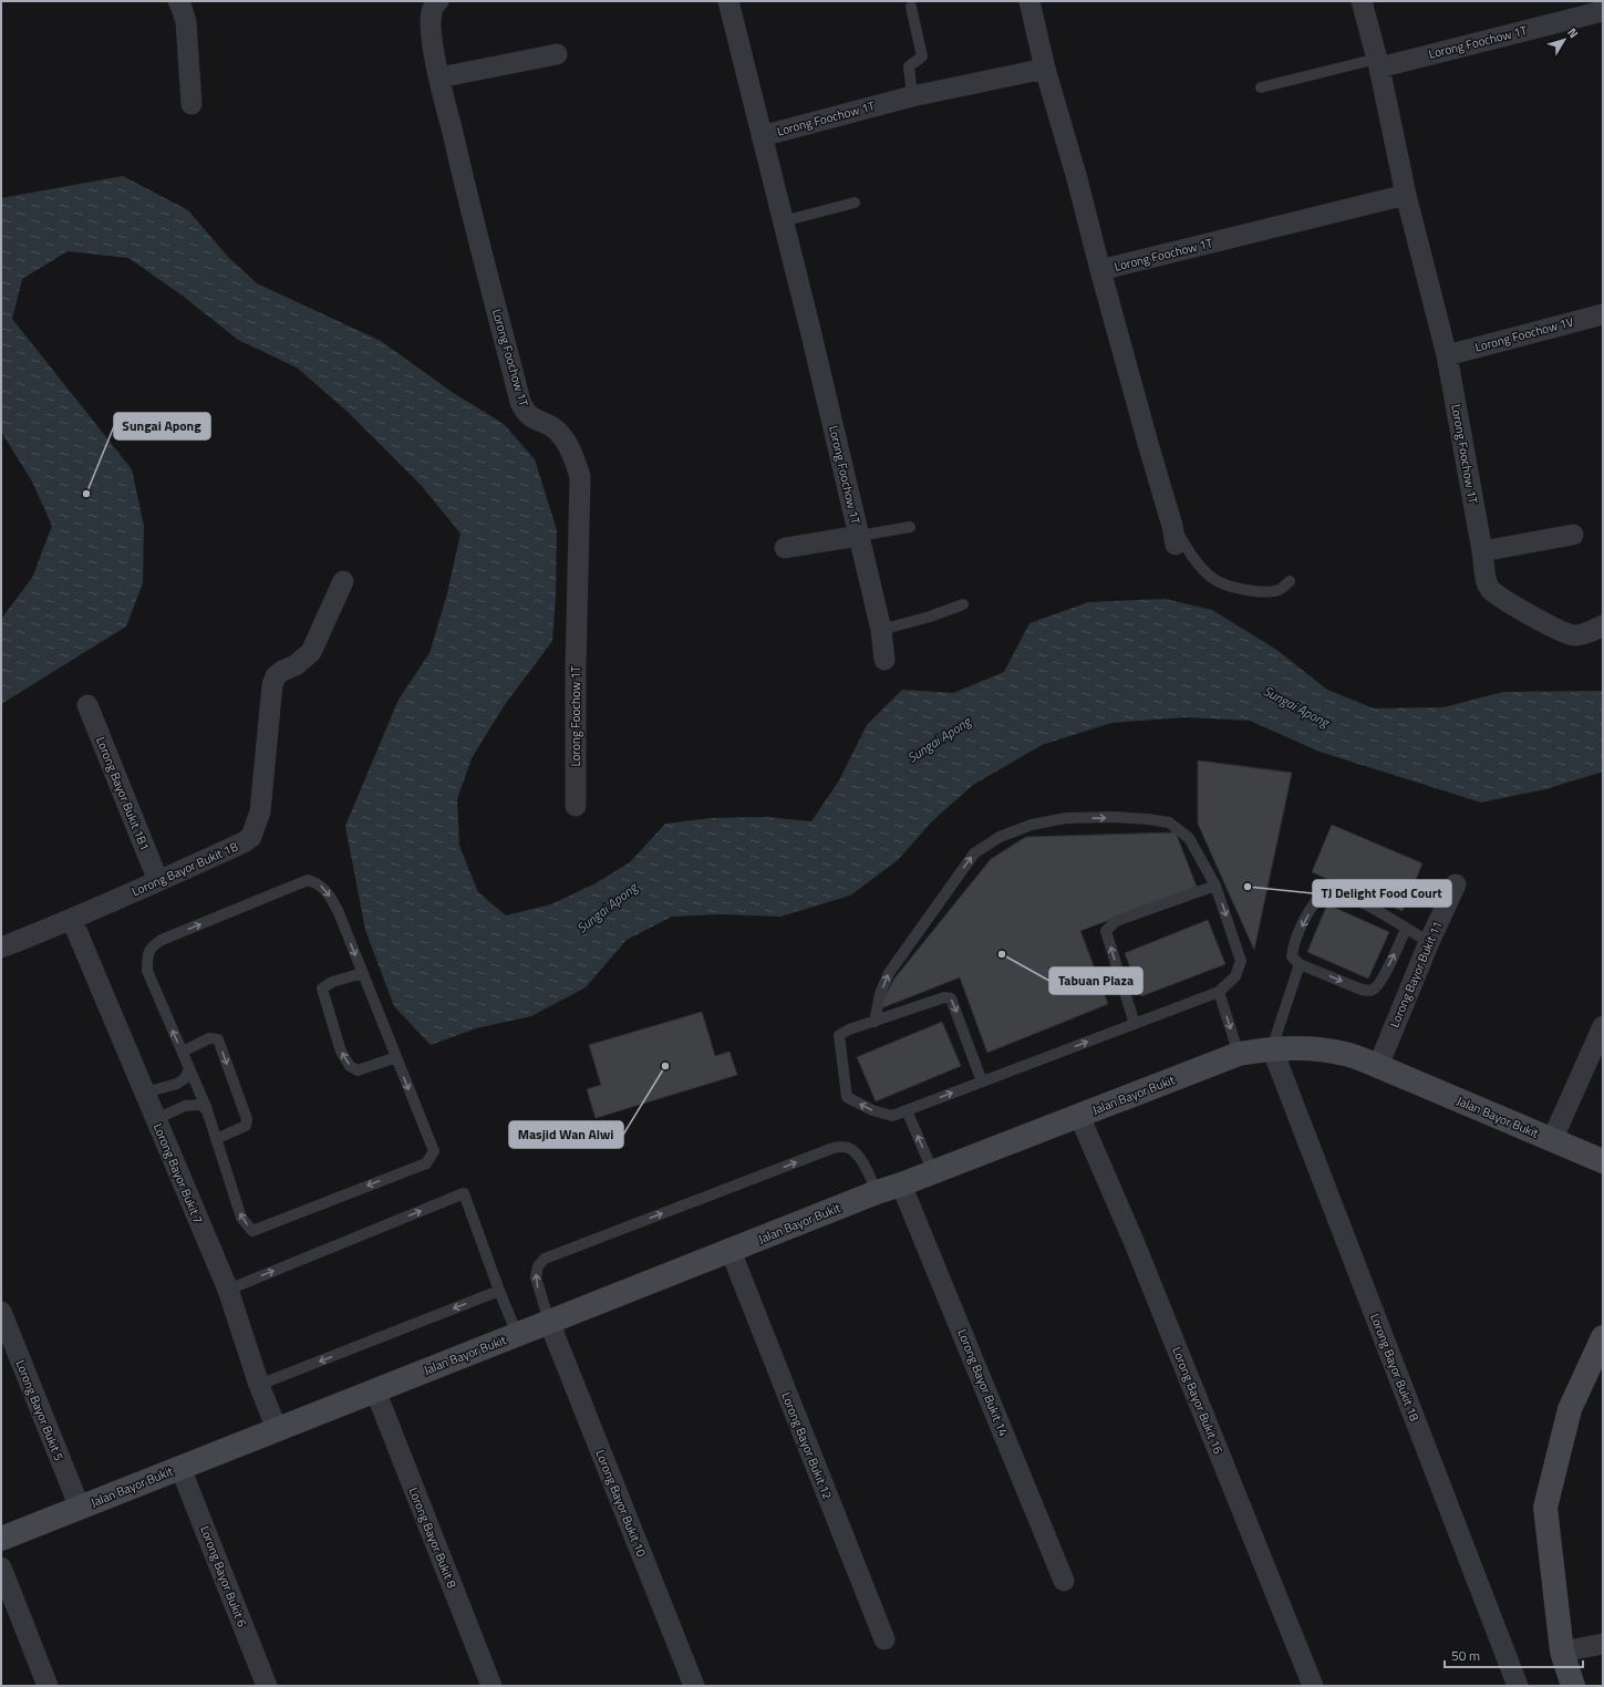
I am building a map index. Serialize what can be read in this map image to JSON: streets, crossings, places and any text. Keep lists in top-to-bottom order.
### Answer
{
  "streets": {
    "street": [
      "Lorong Foochow 1T",
      "Lorong Foochow 1V",
      "Lorong Bayor Bukit 1B1",
      "Lorong Bayor Bukit 1B",
      "Lorong Bayor Bukit 11",
      "Jalan Bayor Bukit",
      "Lorong Bayor Bukit 7",
      "Lorong Bayor Bukit 18",
      "Lorong Bayor Bukit 14",
      "Lorong Bayor Bukit 16",
      "Lorong Bayor Bukit 5",
      "Lorong Bayor Bukit 12",
      "Lorong Bayor Bukit 10",
      "Lorong Bayor Bukit 8",
      "Lorong Bayor Bukit 6"
    ]
  },
  "crossings": [
    ["Lorong Foochow 1T", "Lorong Foochow 1V"],
    ["Lorong Bayor Bukit 1B1", "Lorong Bayor Bukit 1B"],
    ["Lorong Bayor Bukit 1B", "Lorong Bayor Bukit 7"],
    ["Lorong Bayor Bukit 11", "Jalan Bayor Bukit"],
    ["Jalan Bayor Bukit", "Lorong Bayor Bukit 7"],
    ["Jalan Bayor Bukit", "Lorong Bayor Bukit 18"],
    ["Jalan Bayor Bukit", "Lorong Bayor Bukit 14"],
    ["Jalan Bayor Bukit", "Lorong Bayor Bukit 16"],
    ["Jalan Bayor Bukit", "Lorong Bayor Bukit 5"],
    ["Jalan Bayor Bukit", "Lorong Bayor Bukit 12"],
    ["Jalan Bayor Bukit", "Lorong Bayor Bukit 10"],
    ["Jalan Bayor Bukit", "Lorong Bayor Bukit 8"],
    ["Jalan Bayor Bukit", "Lorong Bayor Bukit 6"]
  ],
  "water": ["Sungai Apong"],
  "places": [
    "Sungai Apong",
    "TJ Delight Food Court",
    "Tabuan Plaza",
    "Masjid Wan Alwi"
  ],
  "scale_bar": "50 m",
  "north": "top right"
}
